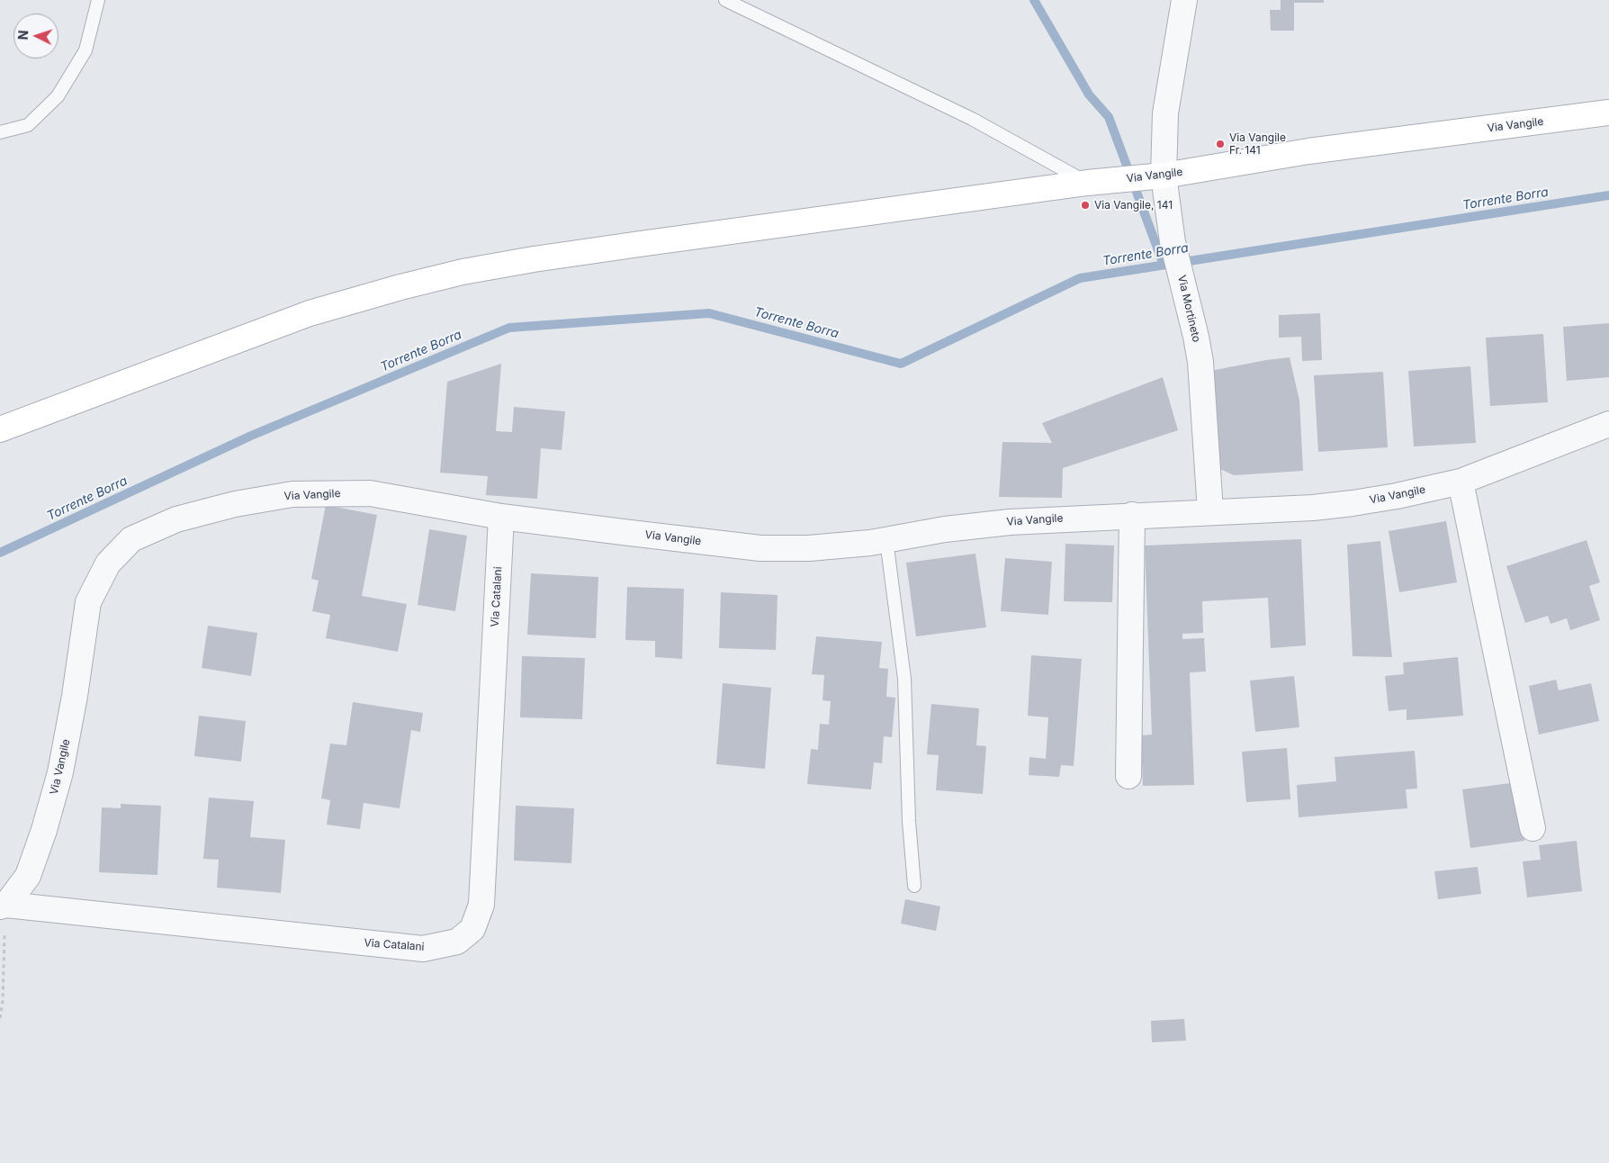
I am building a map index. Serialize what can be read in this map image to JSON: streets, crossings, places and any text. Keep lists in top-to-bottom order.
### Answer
{
  "streets": {
    "street": ["Via Vangile", "Via Mortineto", "Via Catalani"]
  },
  "crossings": [
    ["Via Vangile", "Via Mortineto"],
    ["Via Vangile", "Via Catalani"]
  ],
  "water": ["Torrente Borra"],
  "places": ["Via Vangile Fr. 141", "Via Vangile, 141"],
  "north": "left"
}
